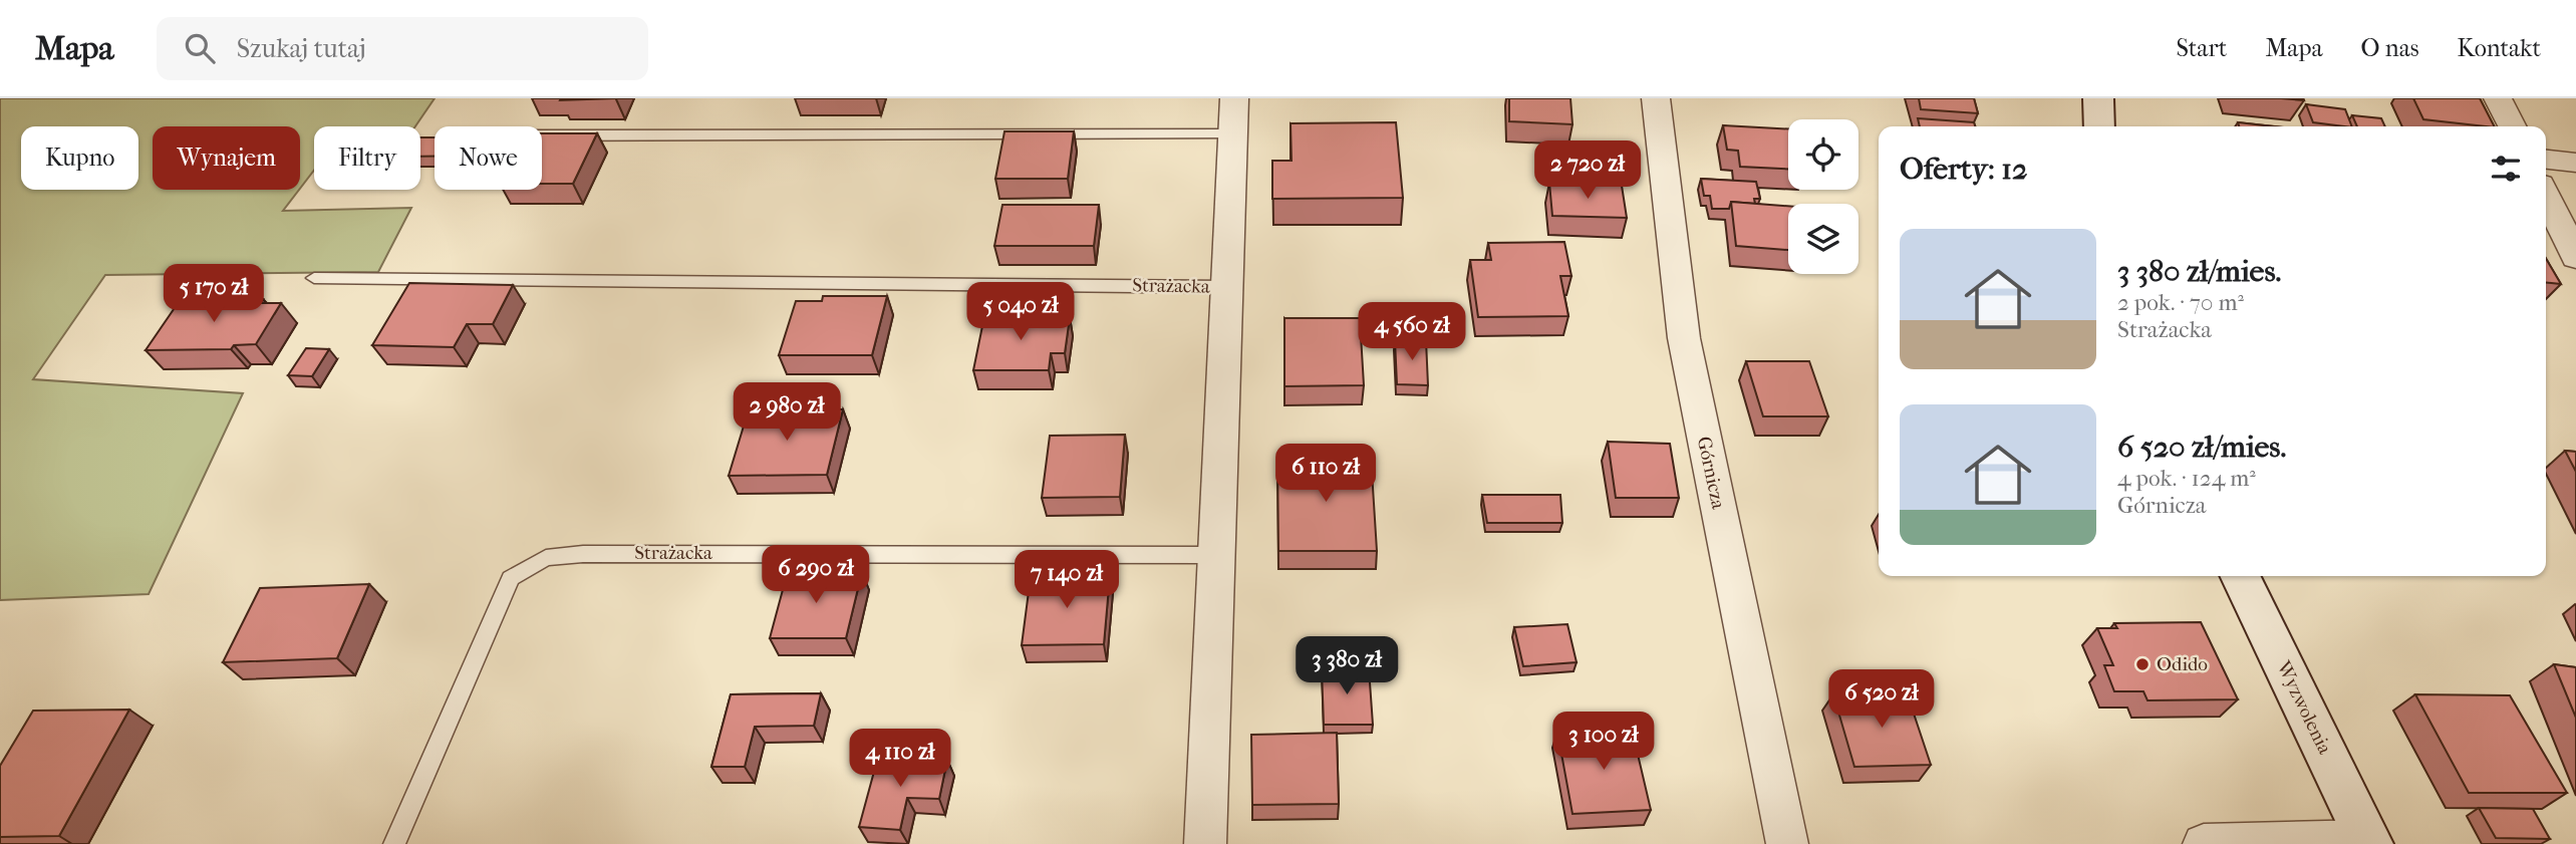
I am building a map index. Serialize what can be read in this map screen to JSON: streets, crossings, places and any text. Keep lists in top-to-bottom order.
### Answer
{
  "streets": {
    "main road": ["Wyzwolenia"],
    "street": ["Strażacka", "Górnicza"]
  },
  "places": ["Odido"],
  "page": {
    "header": "Mapa",
    "search": "Szukaj tutaj",
    "nav": [
      "Start",
      "Mapa",
      "O nas",
      "Kontakt"
    ],
    "chip": [
      "Kupno",
      "Wynajem",
      "Filtry",
      "Nowe"
    ],
    "heading": "Oferty: 12",
    "price": [
      "2 720 zł",
      "5 170 zł",
      "5 040 zł",
      "4 560 zł",
      "2 980 zł",
      "6 110 zł",
      "6 290 zł",
      "7 140 zł",
      "3 380 zł",
      "6 520 zł",
      "3 100 zł",
      "4 110 zł"
    ],
    "list": [
      {
        "name": "3 380 zł/mies.",
        "note": "2 pok. · 70 m² · Strażacka"
      },
      {
        "name": "6 520 zł/mies.",
        "note": "4 pok. · 124 m² · Górnicza"
      }
    ]
  }
}
